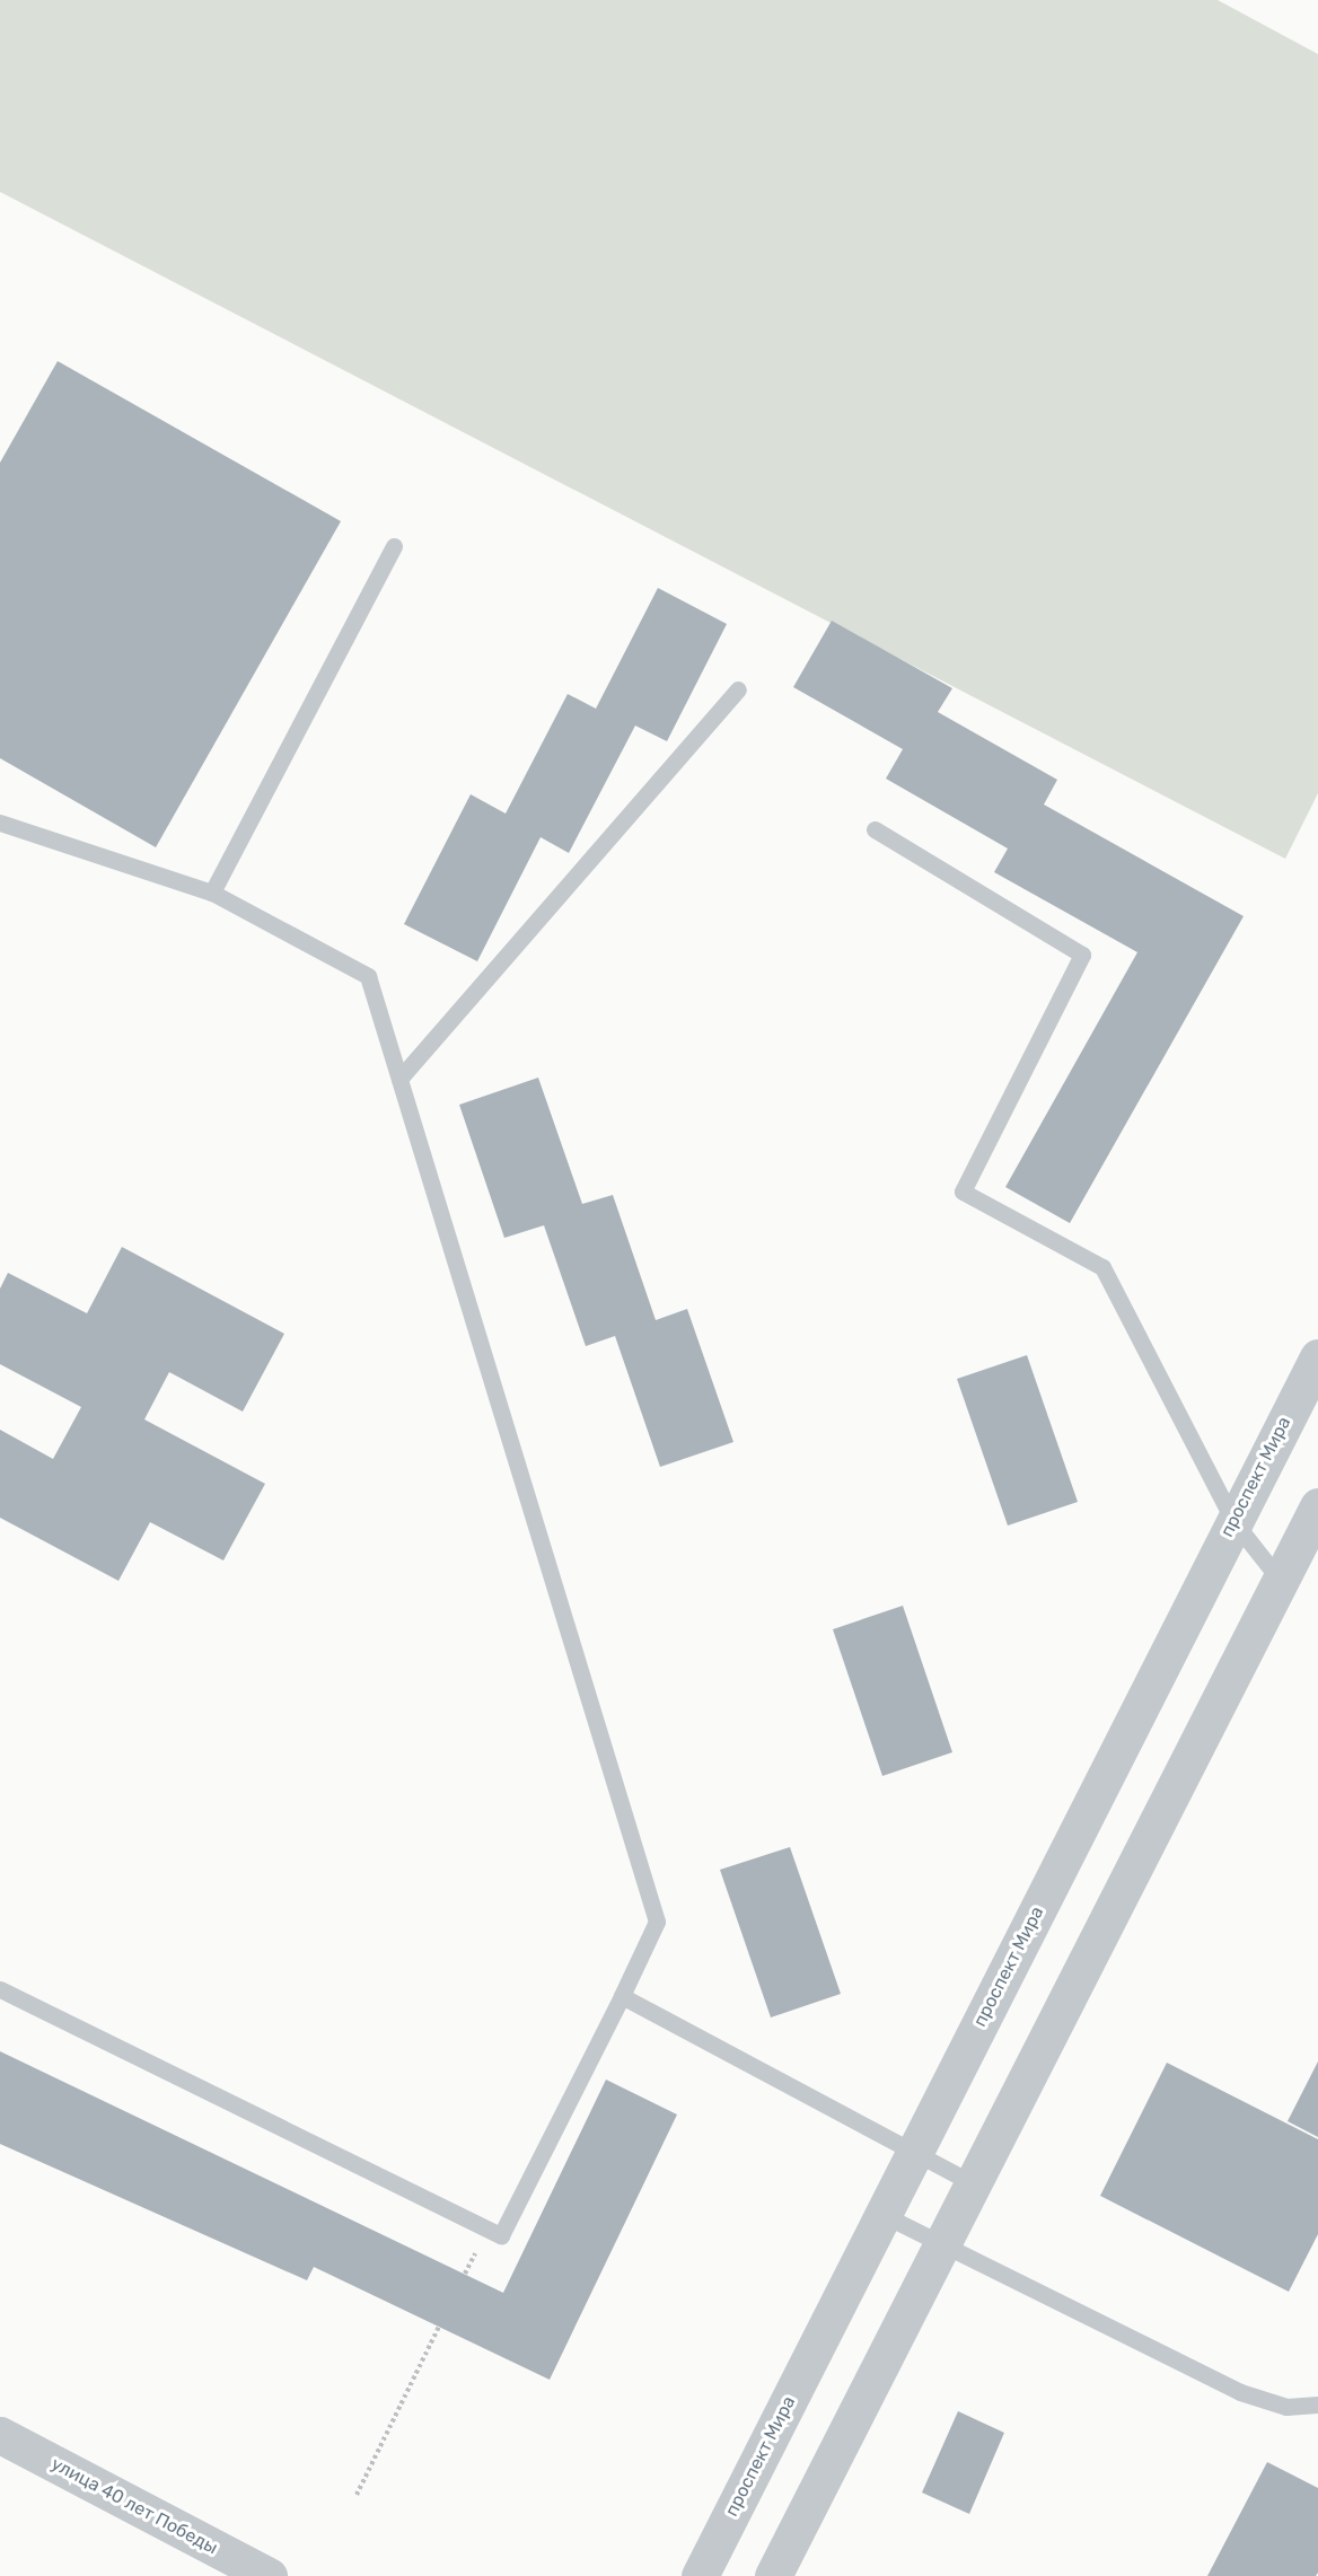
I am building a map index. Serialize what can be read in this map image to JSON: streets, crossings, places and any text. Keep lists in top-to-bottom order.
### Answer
{
  "streets": {
    "street": ["проспект Мира", "улица 40 лет Победы"]
  }
}
